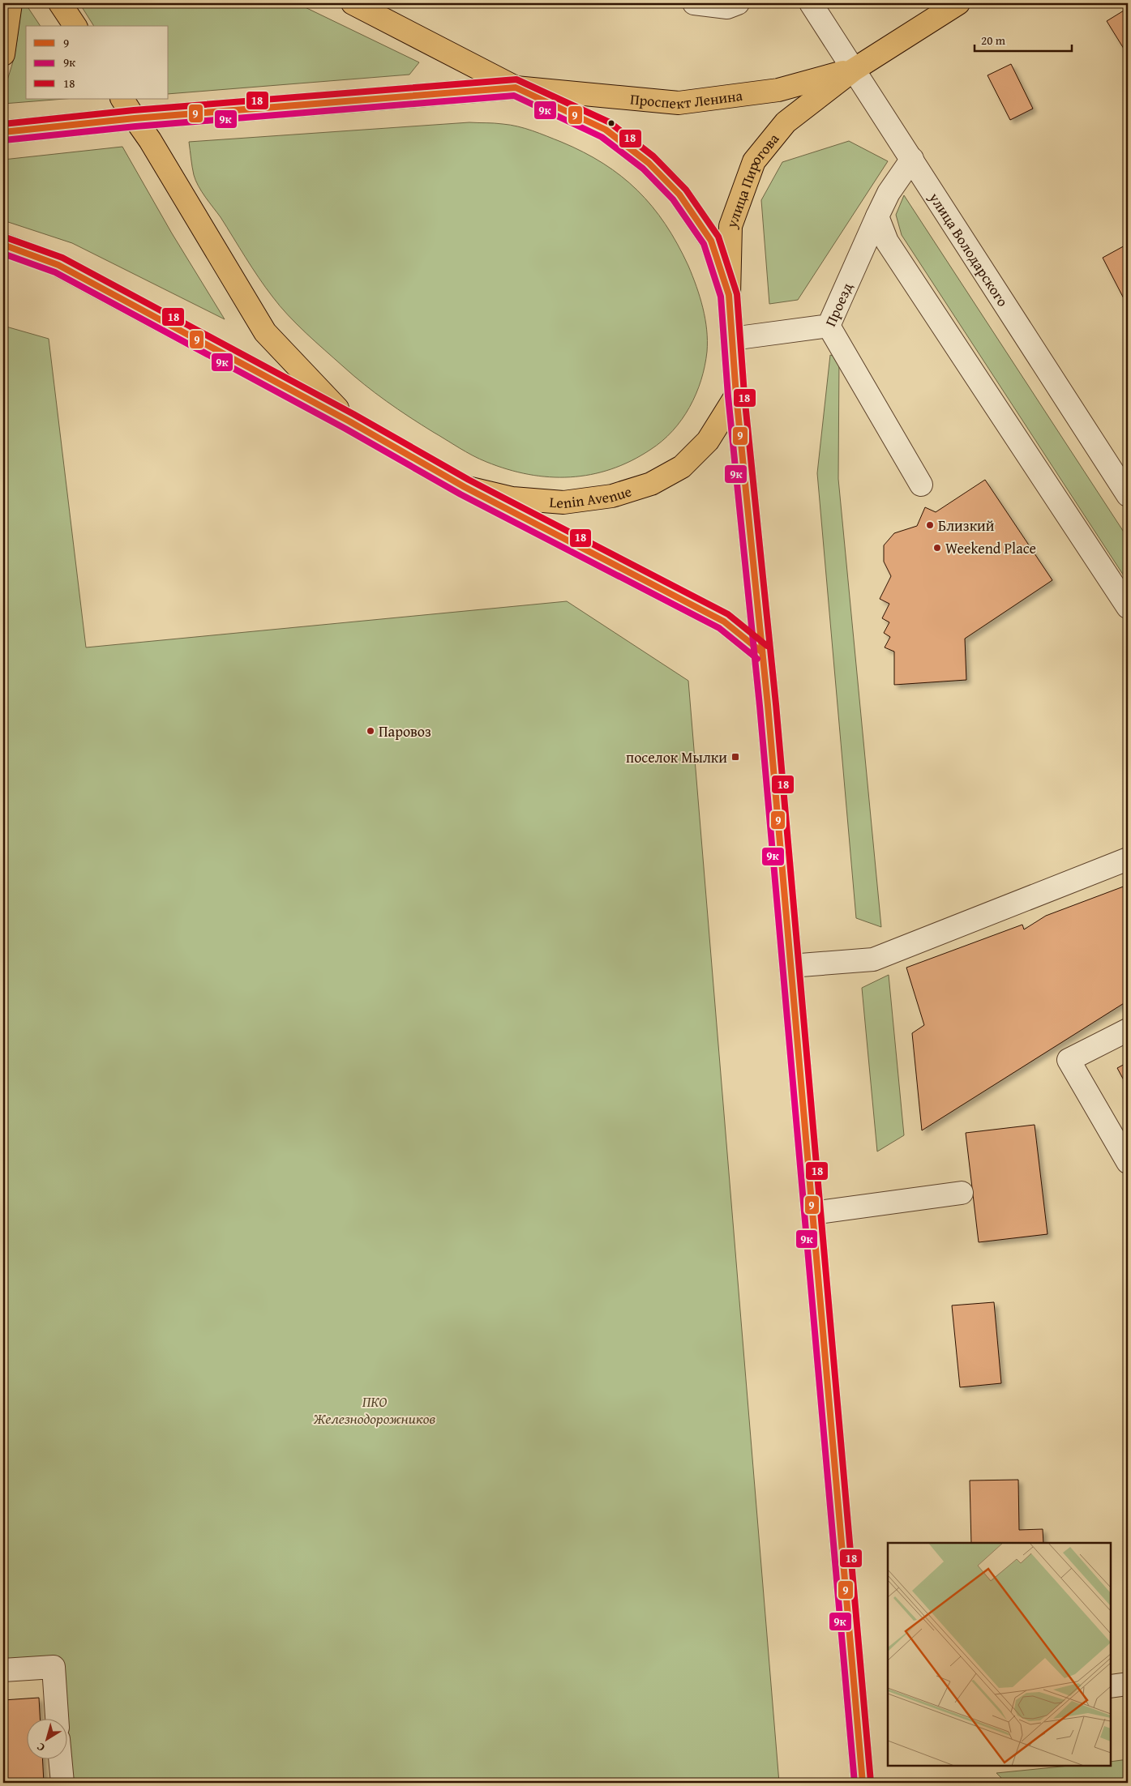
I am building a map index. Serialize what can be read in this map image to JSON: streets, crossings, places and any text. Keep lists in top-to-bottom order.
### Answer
{
  "streets": {
    "main road": ["Проспект Ленина", "улица Пирогова", "Lenin Avenue"],
    "street": ["улица Володарского", "Проезд"]
  },
  "crossings": [
    ["Проспект Ленина", "улица Пирогова"],
    ["Проспект Ленина", "улица Володарского"],
    ["улица Пирогова", "улица Володарского"],
    ["улица Пирогова", "Проезд"],
    ["улица Пирогова", "Lenin Avenue"],
    ["улица Володарского", "Проезд"]
  ],
  "parks": ["ПКО Железнодорожников"],
  "places": {
    "other": ["Близкий", "Weekend Place", "Паровоз"],
    "transit": ["поселок Мылки"]
  },
  "lines": ["transit line 18", "transit line 9", "transit line 9к"],
  "legend": ["9", "9к", "18"],
  "scale_bar": "20 m",
  "north": "bottom left"
}
